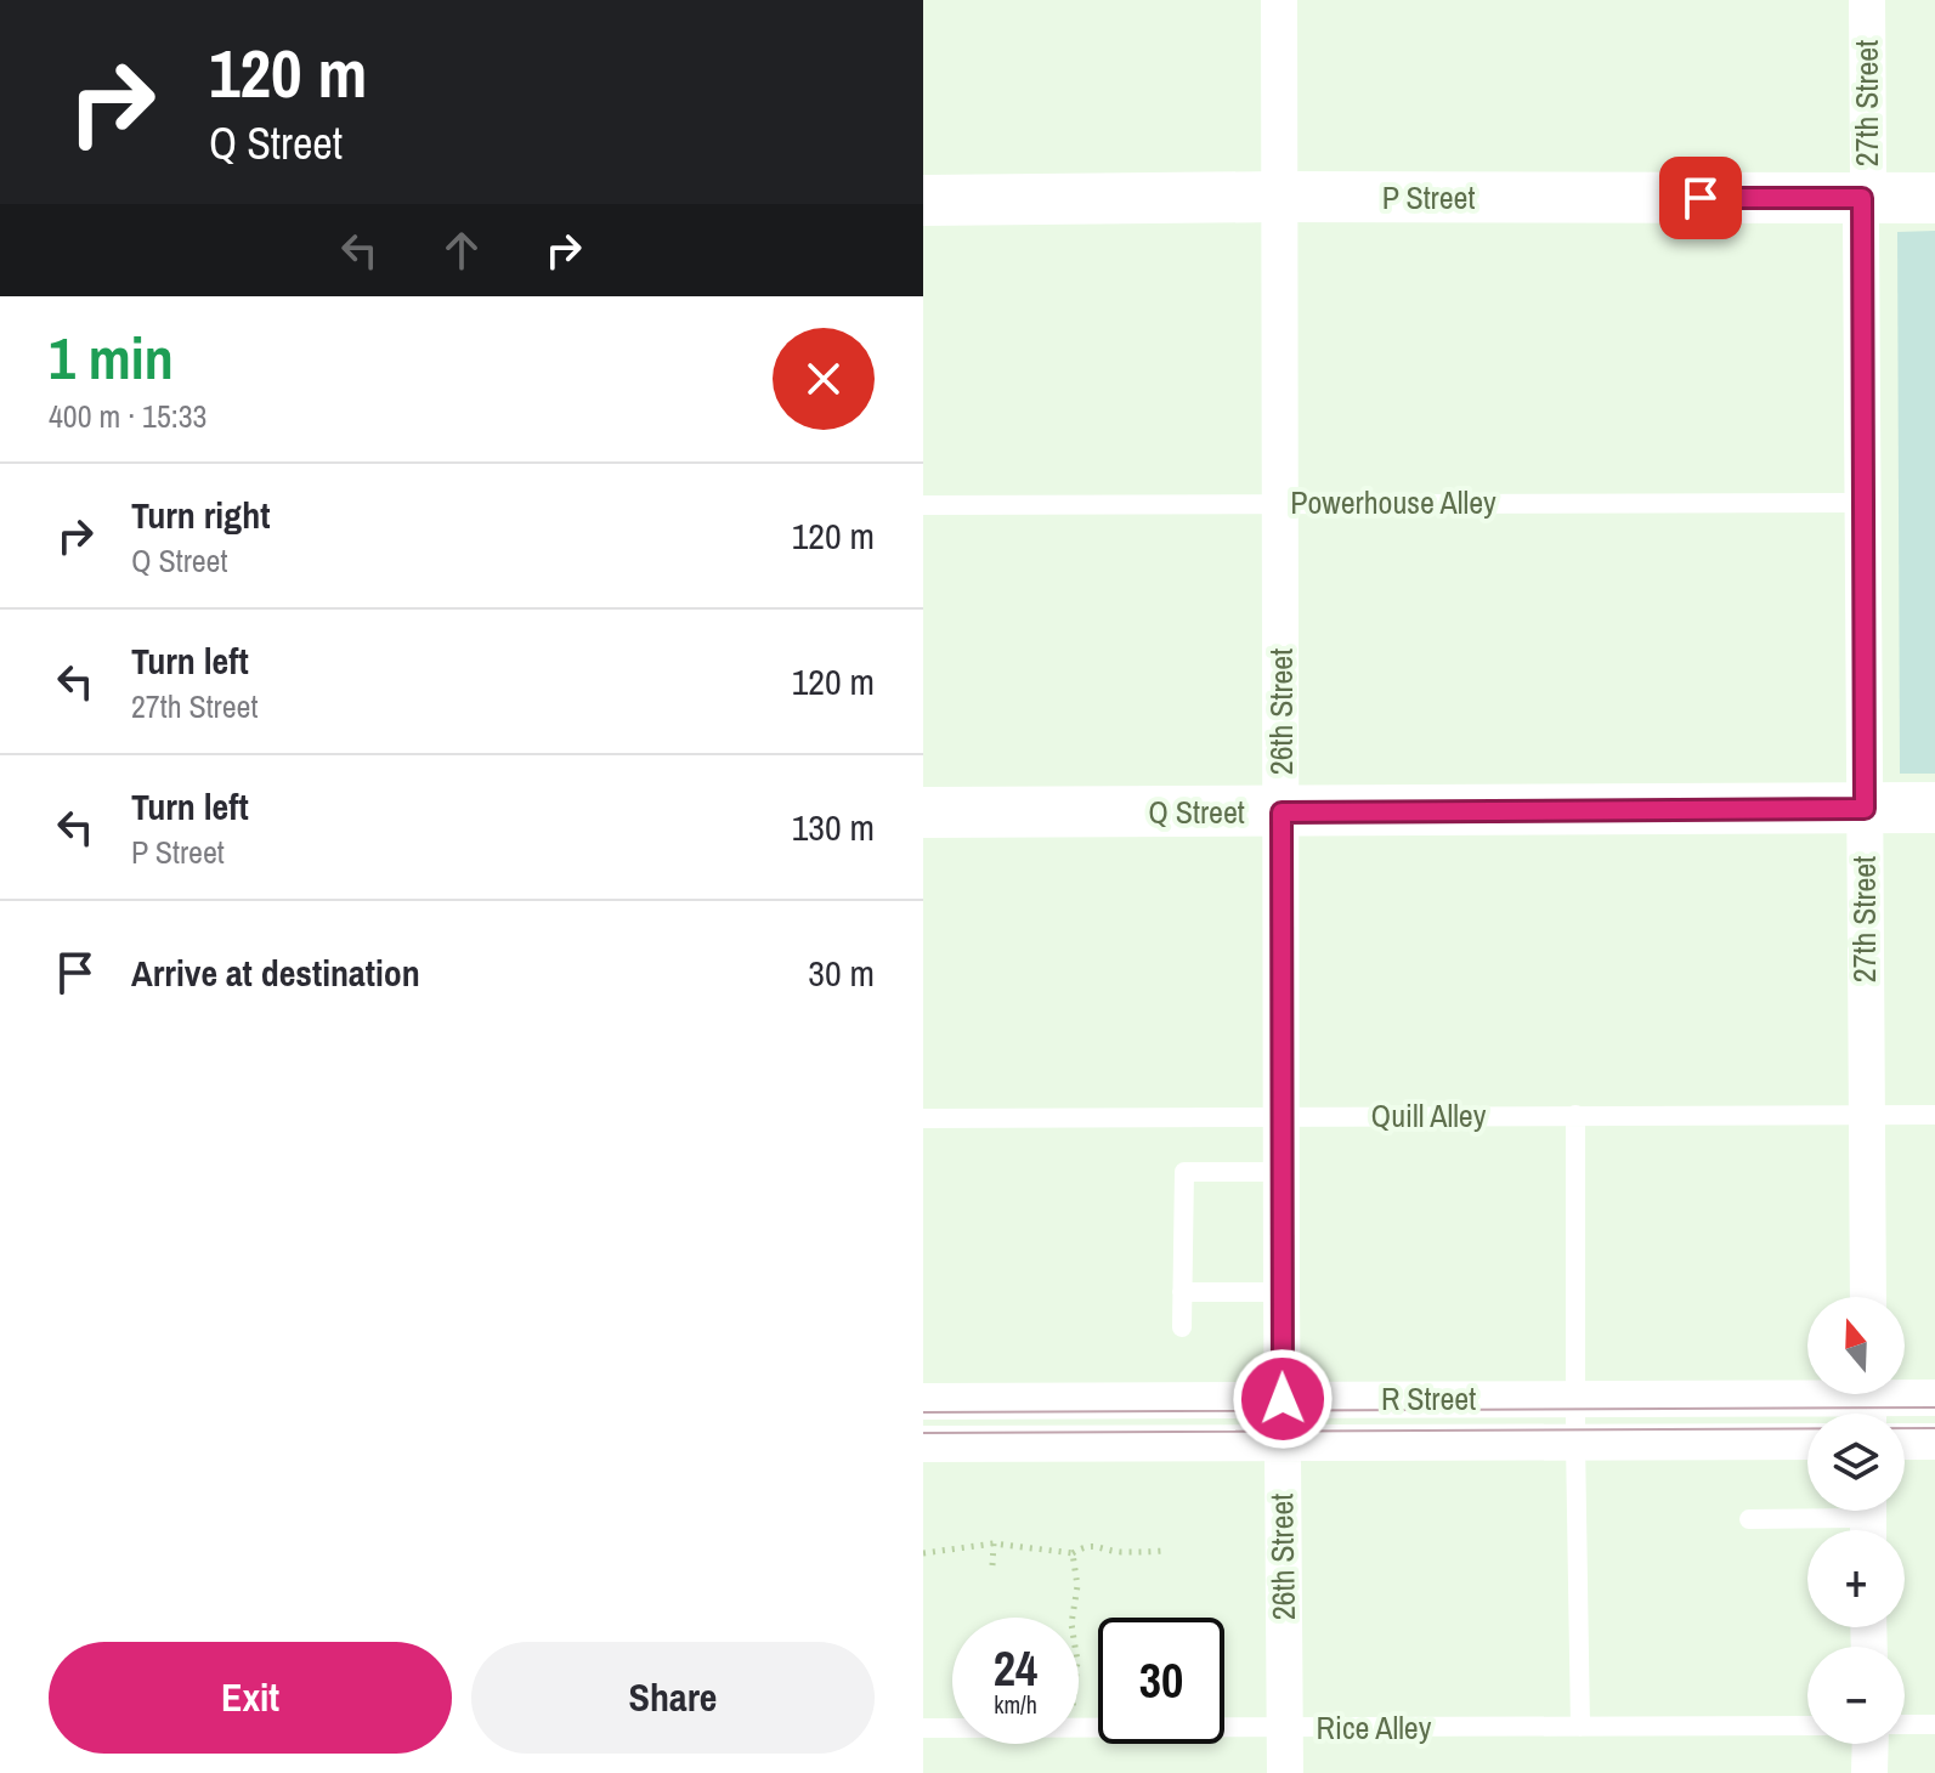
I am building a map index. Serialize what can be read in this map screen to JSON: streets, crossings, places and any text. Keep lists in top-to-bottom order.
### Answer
{
  "streets": {
    "main road": ["P Street", "Q Street"],
    "street": ["27th Street", "26th Street", "R Street"],
    "lane": ["Powerhouse Alley", "Quill Alley", "Rice Alley"]
  },
  "crossings": [
    ["27th Street", "P Street"],
    ["27th Street", "Powerhouse Alley"],
    ["27th Street", "Q Street"],
    ["27th Street", "Quill Alley"],
    ["P Street", "26th Street"],
    ["Powerhouse Alley", "26th Street"],
    ["26th Street", "Q Street"],
    ["26th Street", "Quill Alley"],
    ["26th Street", "R Street"],
    ["26th Street", "Rice Alley"]
  ],
  "north": "top",
  "page": {
    "turn": ["120 m", "Q Street"],
    "heading": ["1 min", "400 m · 15:33"],
    "list": [
      {
        "name": "Turn right",
        "note": "Q Street",
        "value": "120 m"
      },
      {
        "name": "Turn left",
        "note": "27th Street",
        "value": "120 m"
      },
      {
        "name": "Turn left",
        "note": "P Street",
        "value": "130 m"
      },
      {
        "name": "Arrive at destination",
        "value": "30 m"
      }
    ],
    "map_buttons": ["+", "−"],
    "speed": "24 km/h",
    "limit": "30",
    "buttons": ["Exit", "Share"]
  }
}
